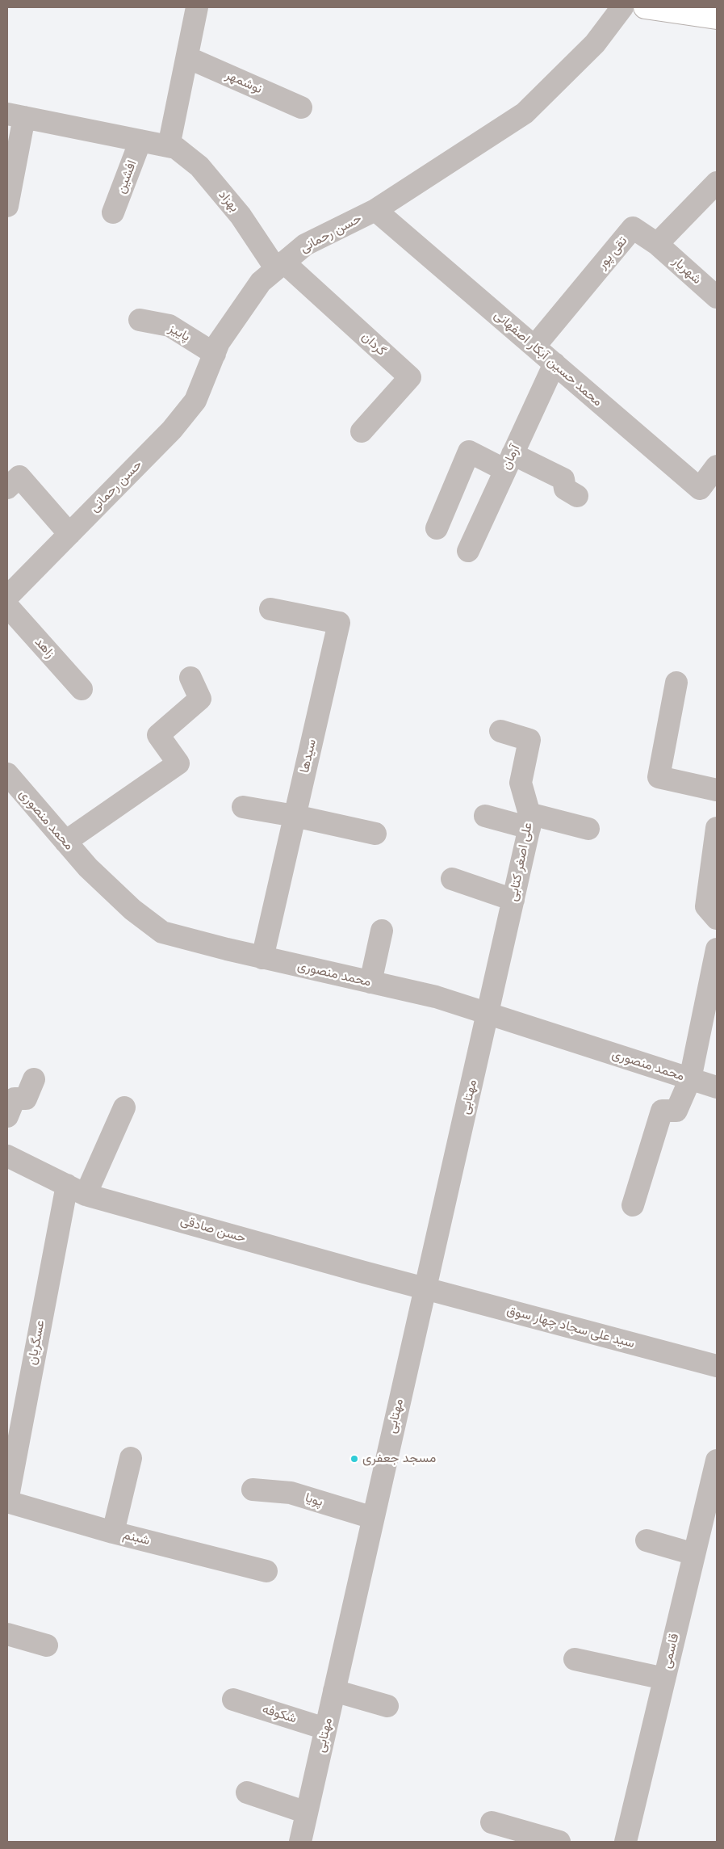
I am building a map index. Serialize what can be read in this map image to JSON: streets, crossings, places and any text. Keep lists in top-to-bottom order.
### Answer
{
  "streets": {
    "street": [
      "نوشمهر",
      "افشین",
      "بهزاد",
      "حسن رحمانی",
      "تقی پور",
      "شهریار",
      "پاییز",
      "گردان",
      "محمد حسین آبکار اصفهانی",
      "آرمان",
      "زاهد",
      "سیدها",
      "محمد منصوری",
      "علی اصغر کتابی",
      "مهتابی",
      "حسن صادقی",
      "سید علی سجاد چهار سوق",
      "عسگریان",
      "پویا",
      "شبنم",
      "قاسمی",
      "شکوفه"
    ]
  },
  "crossings": [
    ["افشین", "بهزاد"],
    ["بهزاد", "حسن رحمانی"],
    ["بهزاد", "گردان"],
    ["حسن رحمانی", "پاییز"],
    ["حسن رحمانی", "گردان"],
    ["حسن رحمانی", "محمد حسین آبکار اصفهانی"],
    ["تقی پور", "شهریار"],
    ["تقی پور", "محمد حسین آبکار اصفهانی"],
    ["محمد حسین آبکار اصفهانی", "آرمان"],
    ["سیدها", "محمد منصوری"],
    ["محمد منصوری", "علی اصغر کتابی"],
    ["محمد منصوری", "مهتابی"],
    ["علی اصغر کتابی", "مهتابی"],
    ["مهتابی", "حسن صادقی"],
    ["مهتابی", "سید علی سجاد چهار سوق"],
    ["مهتابی", "پویا"],
    ["مهتابی", "شکوفه"],
    ["حسن صادقی", "سید علی سجاد چهار سوق"],
    ["حسن صادقی", "عسگریان"],
    ["عسگریان", "شبنم"]
  ],
  "places": ["مسجد جعفری"]
}
